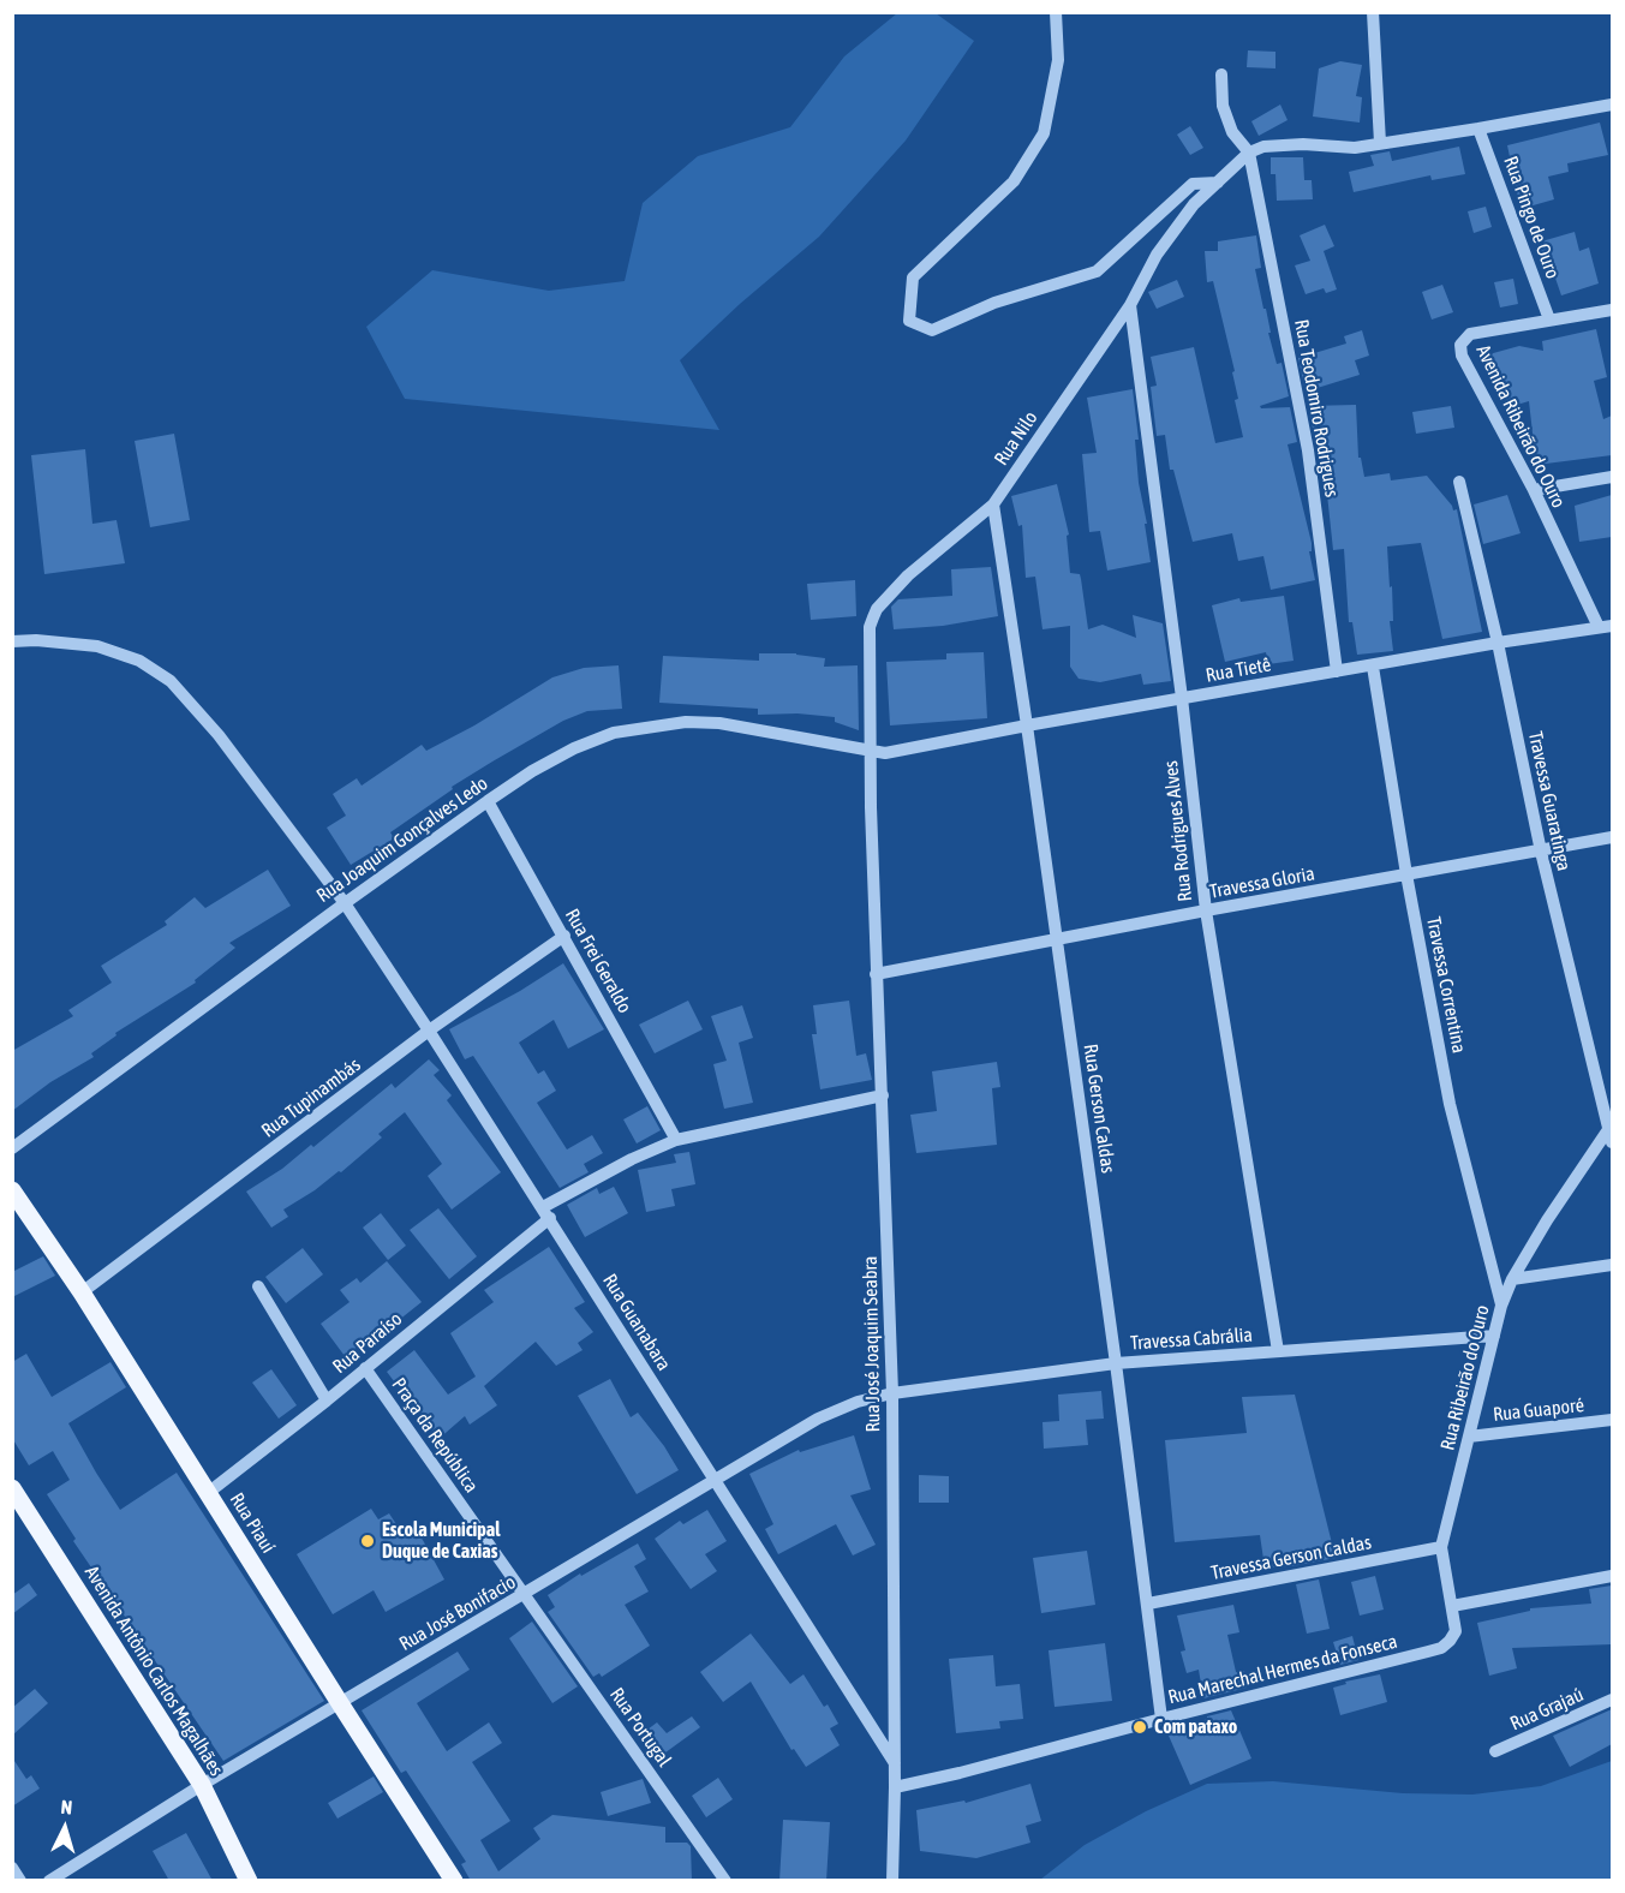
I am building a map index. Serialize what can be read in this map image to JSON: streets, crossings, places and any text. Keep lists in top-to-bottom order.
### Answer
{
  "streets": {
    "main road": ["Rua Piauí", "Avenida Antônio Carlos Magalhães"],
    "street": [
      "Rua Pingo de Ouro",
      "Rua Teodomiro Rodrigues",
      "Avenida Ribeirão do Ouro",
      "Rua Nilo",
      "Rua Tietê",
      "Travessa Guaratinga",
      "Rua Rodrigues Alves",
      "Rua Joaquim Gonçalves Ledo",
      "Travessa Gloria",
      "Rua Frei Geraldo",
      "Travessa Correntina",
      "Rua Tupinambás",
      "Rua Gerson Caldas",
      "Rua Guanabara",
      "Travessa Cabrália",
      "Rua Paraíso",
      "Rua José Joaquim Seabra",
      "Rua Ribeirão do Ouro",
      "Rua Guaporé",
      "Praça da República",
      "Travessa Gerson Caldas",
      "Rua José Bonifacio",
      "Rua Marechal Hermes da Fonseca",
      "Rua Grajaú",
      "Rua Portugal"
    ]
  },
  "crossings": [
    ["Rua Pingo de Ouro", "Avenida Ribeirão do Ouro"],
    ["Rua Teodomiro Rodrigues", "Rua Nilo"],
    ["Rua Teodomiro Rodrigues", "Rua Tietê"],
    ["Avenida Ribeirão do Ouro", "Rua Tietê"],
    ["Rua Nilo", "Rua Tietê"],
    ["Rua Nilo", "Rua Rodrigues Alves"],
    ["Rua Nilo", "Rua Joaquim Gonçalves Ledo"],
    ["Rua Nilo", "Rua Gerson Caldas"],
    ["Rua Nilo", "Rua José Joaquim Seabra"],
    ["Rua Tietê", "Travessa Guaratinga"],
    ["Rua Tietê", "Rua Rodrigues Alves"],
    ["Rua Tietê", "Rua Joaquim Gonçalves Ledo"],
    ["Rua Tietê", "Travessa Correntina"],
    ["Rua Tietê", "Rua Gerson Caldas"],
    ["Travessa Guaratinga", "Travessa Gloria"],
    ["Travessa Guaratinga", "Rua Ribeirão do Ouro"],
    ["Rua Rodrigues Alves", "Travessa Gloria"],
    ["Rua Rodrigues Alves", "Travessa Cabrália"],
    ["Rua Joaquim Gonçalves Ledo", "Rua Frei Geraldo"],
    ["Rua Joaquim Gonçalves Ledo", "Rua Guanabara"],
    ["Travessa Gloria", "Travessa Correntina"],
    ["Travessa Gloria", "Rua Gerson Caldas"],
    ["Travessa Gloria", "Rua José Joaquim Seabra"],
    ["Rua Frei Geraldo", "Rua Tupinambás"],
    ["Rua Frei Geraldo", "Rua Paraíso"],
    ["Travessa Correntina", "Rua Ribeirão do Ouro"],
    ["Rua Tupinambás", "Rua Guanabara"],
    ["Rua Tupinambás", "Rua Piauí"],
    ["Rua Gerson Caldas", "Travessa Cabrália"],
    ["Rua Gerson Caldas", "Travessa Gerson Caldas"],
    ["Rua Gerson Caldas", "Rua Marechal Hermes da Fonseca"],
    ["Rua Guanabara", "Rua Paraíso"],
    ["Rua Guanabara", "Rua José Joaquim Seabra"],
    ["Rua Guanabara", "Rua José Bonifacio"],
    ["Travessa Cabrália", "Rua José Joaquim Seabra"],
    ["Travessa Cabrália", "Rua Ribeirão do Ouro"],
    ["Travessa Cabrália", "Rua José Bonifacio"],
    ["Rua Paraíso", "Rua José Joaquim Seabra"],
    ["Rua Paraíso", "Praça da República"],
    ["Rua Paraíso", "Rua Piauí"],
    ["Rua José Joaquim Seabra", "Rua José Bonifacio"],
    ["Rua José Joaquim Seabra", "Rua Marechal Hermes da Fonseca"],
    ["Rua Ribeirão do Ouro", "Rua Guaporé"],
    ["Rua Ribeirão do Ouro", "Travessa Gerson Caldas"],
    ["Rua Ribeirão do Ouro", "Rua Marechal Hermes da Fonseca"],
    ["Praça da República", "Rua José Bonifacio"],
    ["Praça da República", "Rua Portugal"],
    ["Rua Piauí", "Rua José Bonifacio"],
    ["Rua José Bonifacio", "Avenida Antônio Carlos Magalhães"],
    ["Rua José Bonifacio", "Rua Portugal"]
  ],
  "places": ["Escola Municipal Duque de Caxias", "Com pataxo"],
  "north": "top"
}
